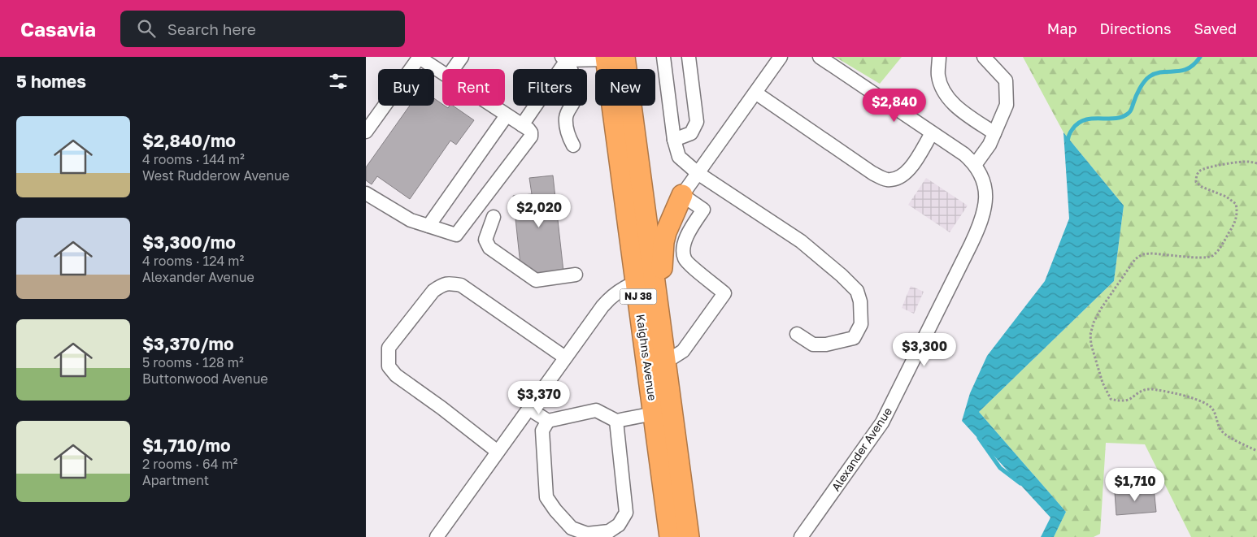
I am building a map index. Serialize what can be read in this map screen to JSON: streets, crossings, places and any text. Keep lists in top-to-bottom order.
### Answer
{
  "streets": {
    "highway": ["NJ 38", "Kaighns Avenue"],
    "street": ["Alexander Avenue"]
  },
  "page": {
    "header": "Casavia",
    "search": "Search here",
    "nav": ["Map", "Directions", "Saved"],
    "heading": "5 homes",
    "chip": [
      "Buy",
      "Rent",
      "Filters",
      "New"
    ],
    "price": [
      "$2,840",
      "$2,020",
      "$3,300",
      "$3,370",
      "$1,710"
    ],
    "list": [
      {
        "name": "$2,840/mo",
        "note": "4 rooms · 144 m² · West Rudderow Avenue"
      },
      {
        "name": "$3,300/mo",
        "note": "4 rooms · 124 m² · Alexander Avenue"
      },
      {
        "name": "$3,370/mo",
        "note": "5 rooms · 128 m² · Buttonwood Avenue"
      },
      {
        "name": "$1,710/mo",
        "note": "2 rooms · 64 m² · Apartment"
      }
    ]
  }
}
